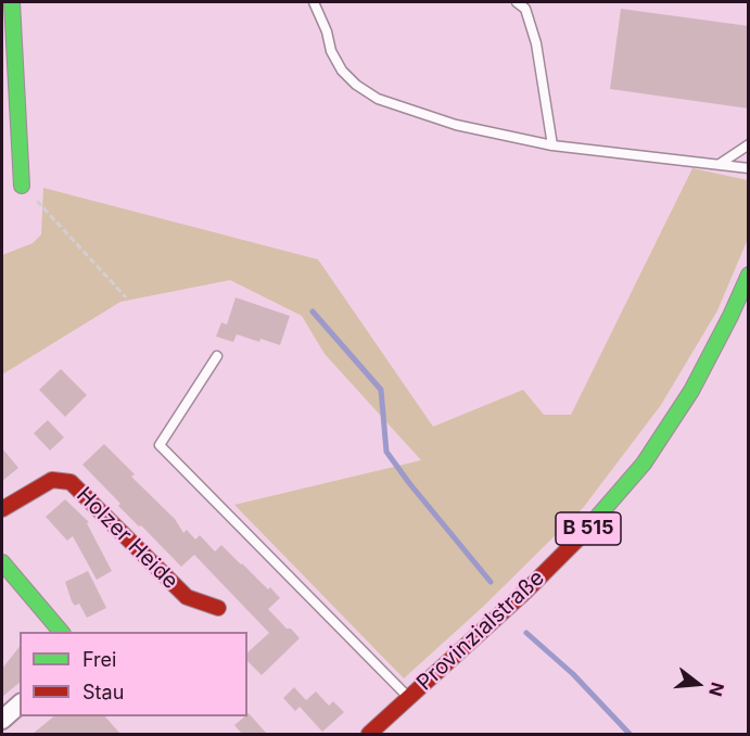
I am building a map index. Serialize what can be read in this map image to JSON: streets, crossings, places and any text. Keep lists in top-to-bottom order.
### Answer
{
  "streets": {
    "main road": ["B 515", "Holzer Heide", "Provinzialstraße"]
  },
  "legend": ["Frei", "Stau"],
  "north": "right"
}
